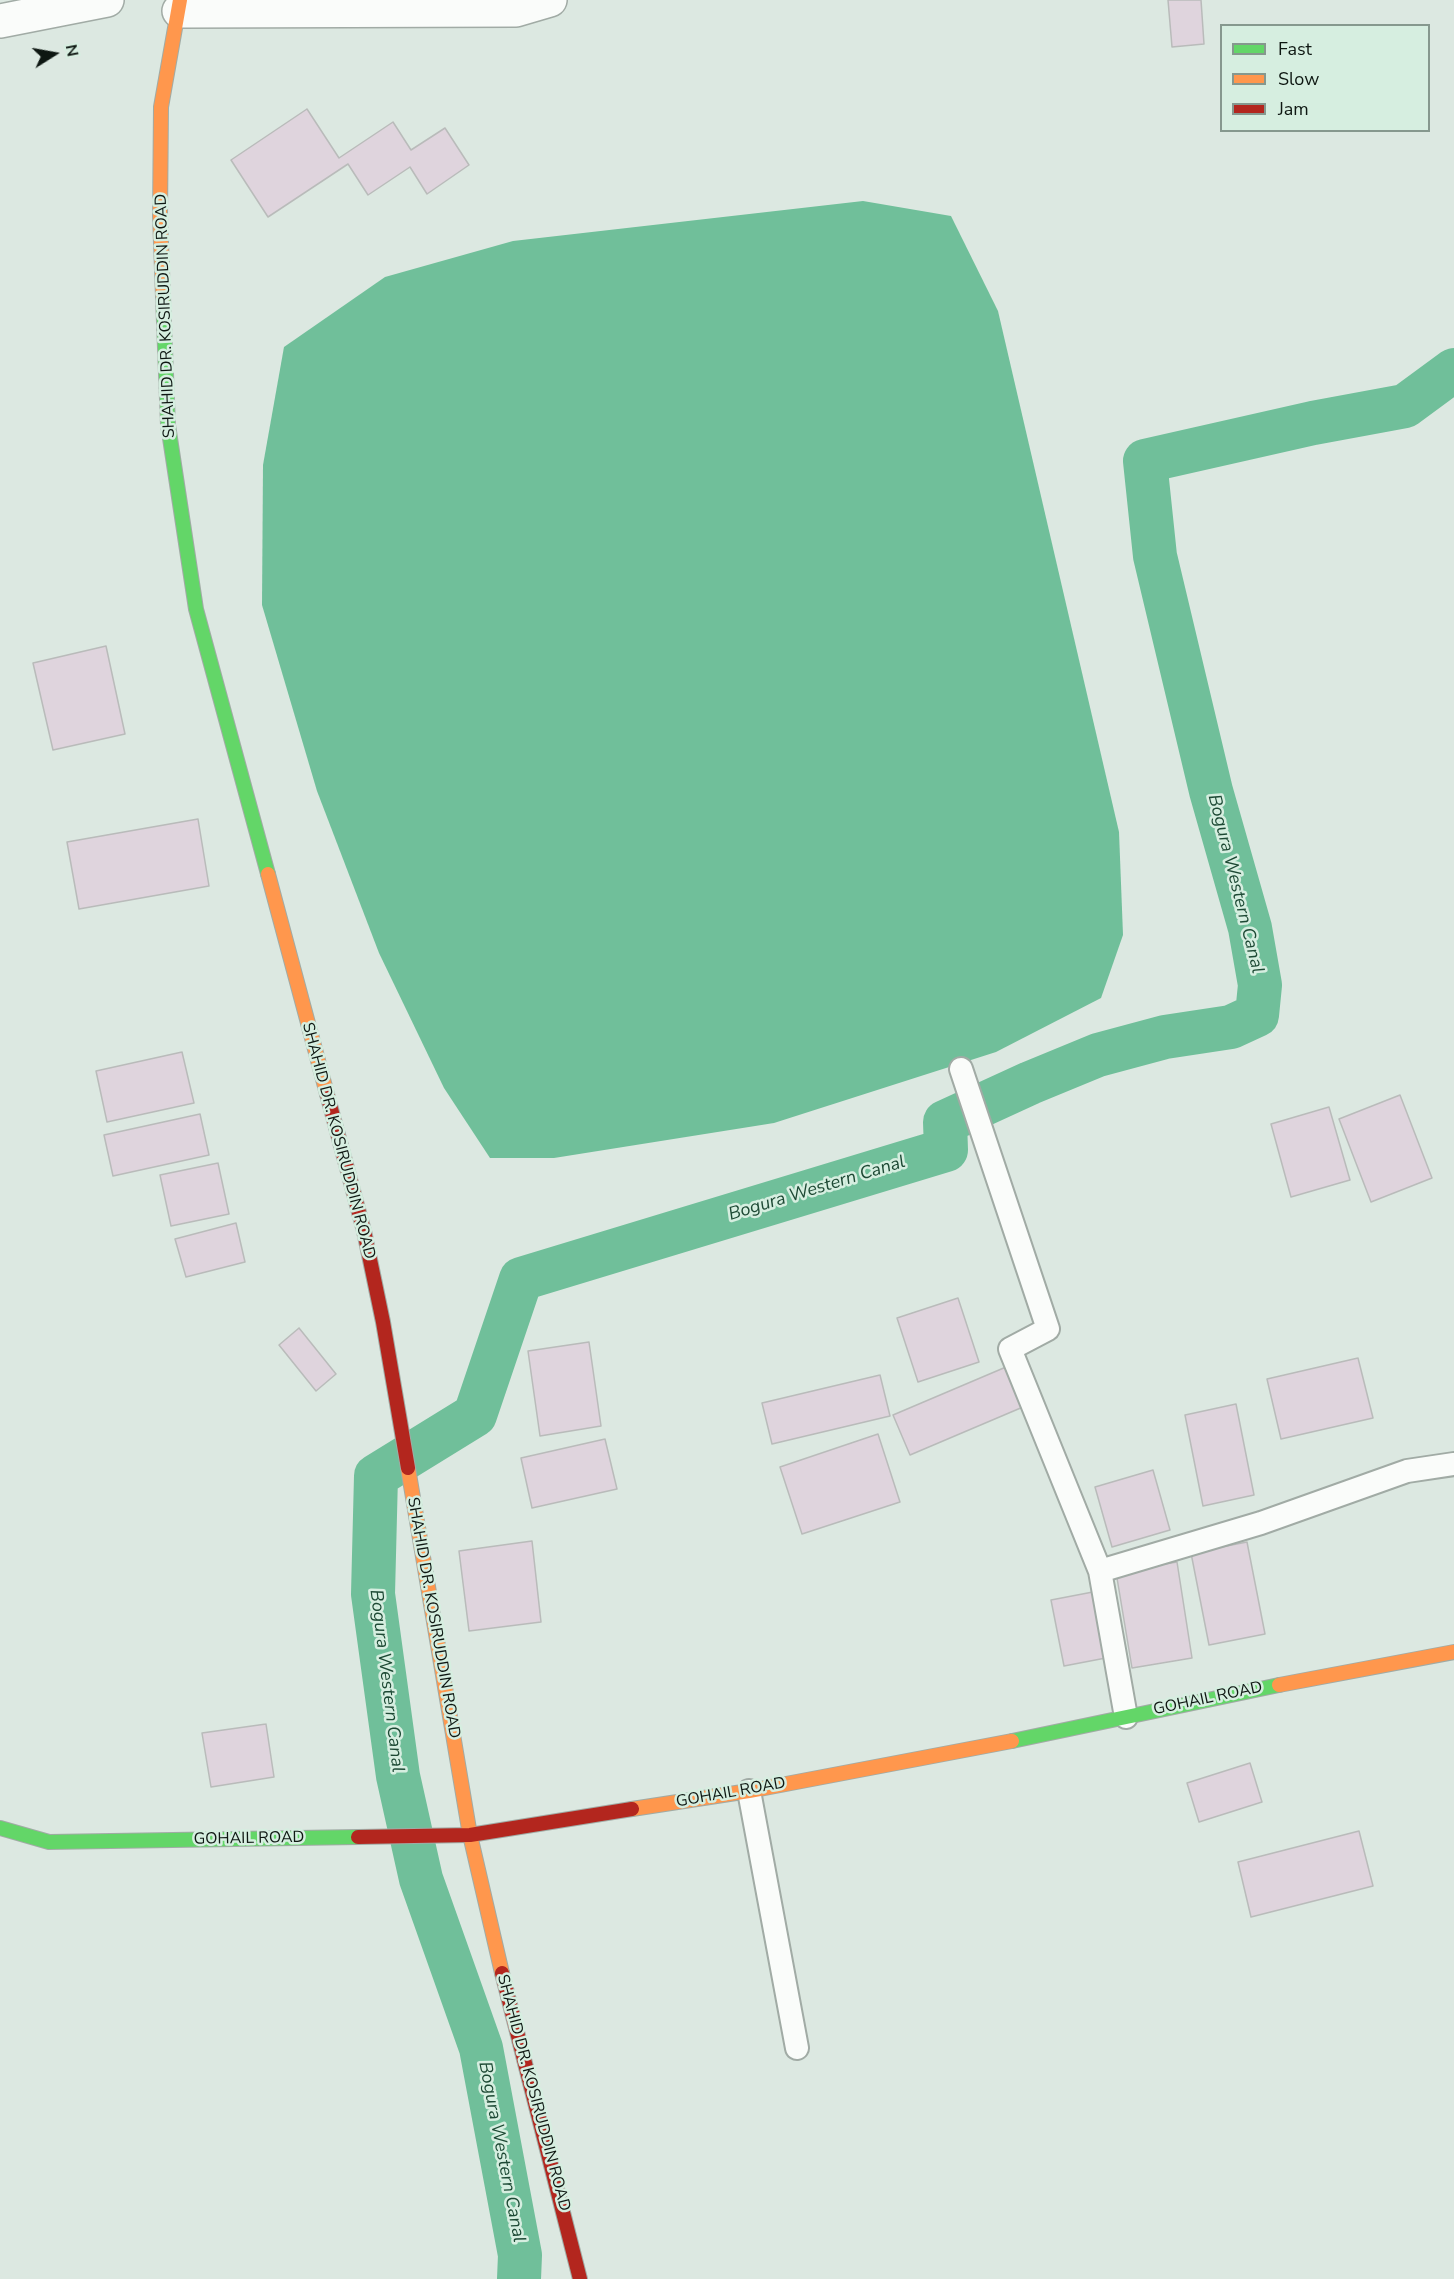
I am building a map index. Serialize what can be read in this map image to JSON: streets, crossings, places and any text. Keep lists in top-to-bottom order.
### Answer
{
  "streets": {
    "street": ["SHAHID DR. KOSIRUDDIN ROAD", "GOHAIL ROAD"]
  },
  "crossings": [
    ["SHAHID DR. KOSIRUDDIN ROAD", "GOHAIL ROAD"]
  ],
  "water": ["Bogura Western Canal"],
  "legend": ["Fast", "Slow", "Jam"],
  "north": "right"
}
